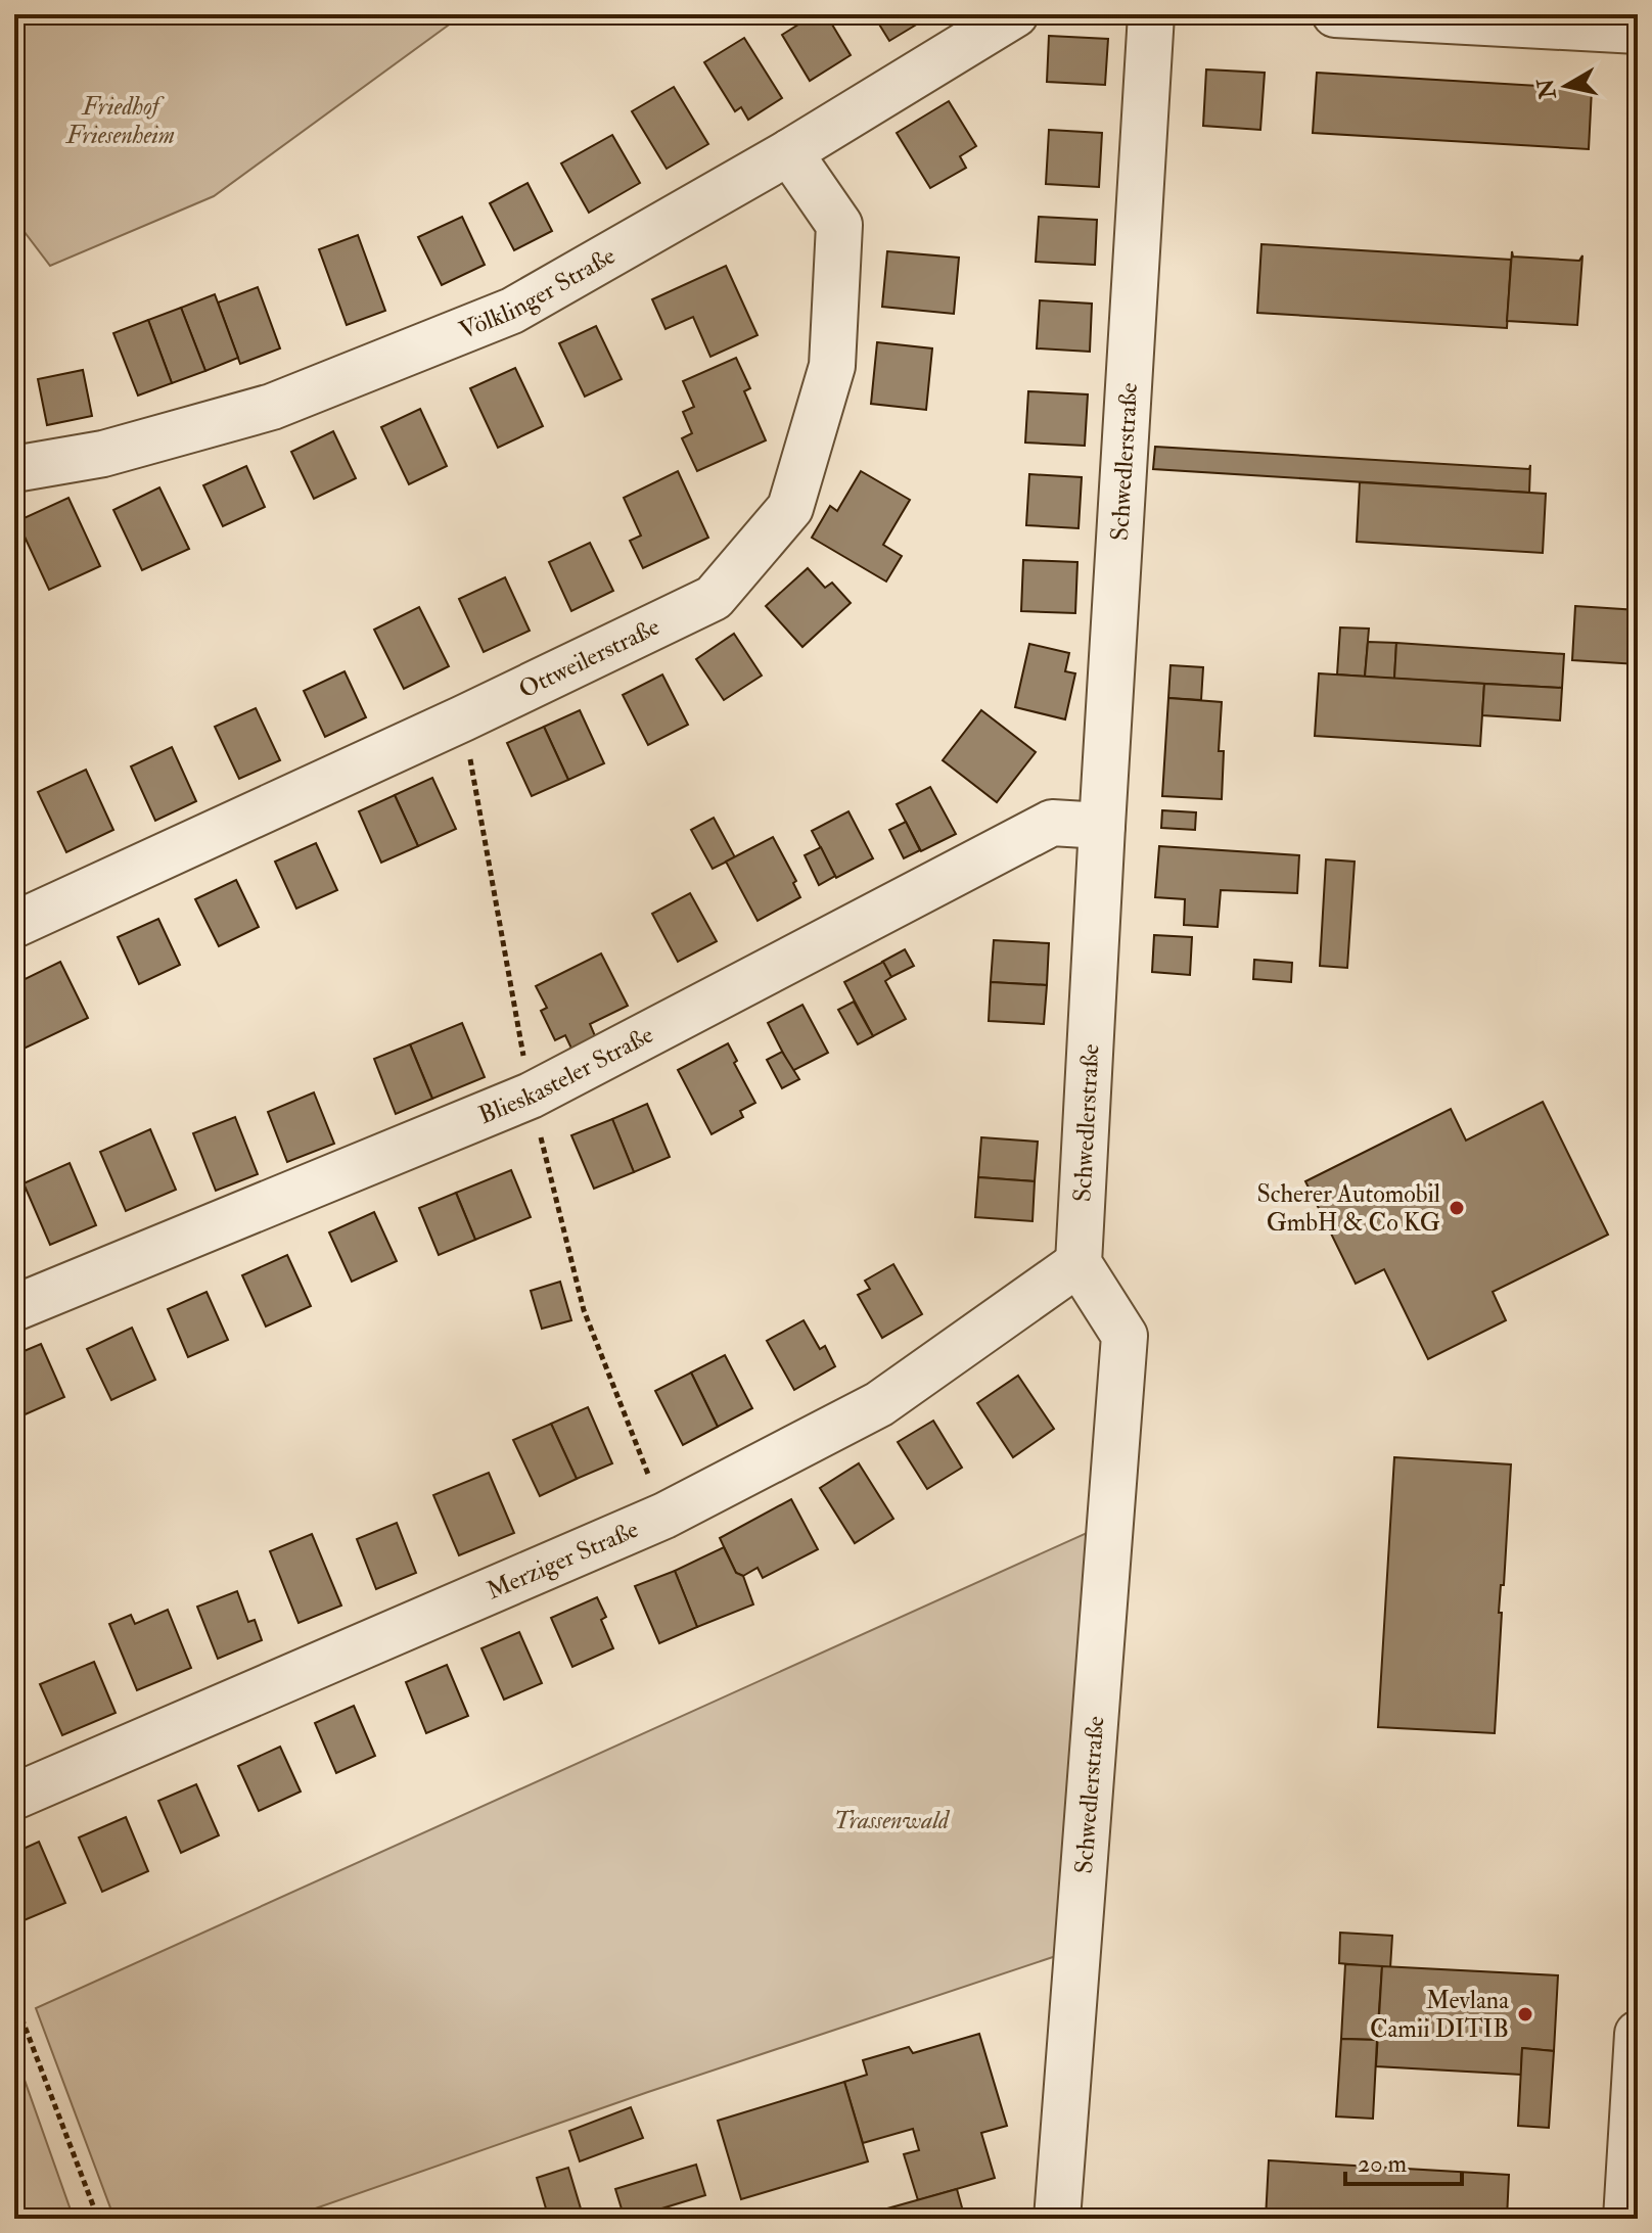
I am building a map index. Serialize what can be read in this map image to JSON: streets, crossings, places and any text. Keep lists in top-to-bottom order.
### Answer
{
  "streets": {
    "street": [
      "Völklinger Straße",
      "Schwedlerstraße",
      "Ottweilerstraße",
      "Blieskasteler Straße",
      "Merziger Straße"
    ]
  },
  "crossings": [
    ["Völklinger Straße", "Ottweilerstraße"],
    ["Schwedlerstraße", "Blieskasteler Straße"],
    ["Schwedlerstraße", "Merziger Straße"]
  ],
  "parks": ["Friedhof Friesenheim", "Trassenwald"],
  "places": ["Scherer Automobil GmbH & Co KG", "Mevlana Camii DITIB"],
  "scale_bar": "20 m",
  "north": "left"
}
